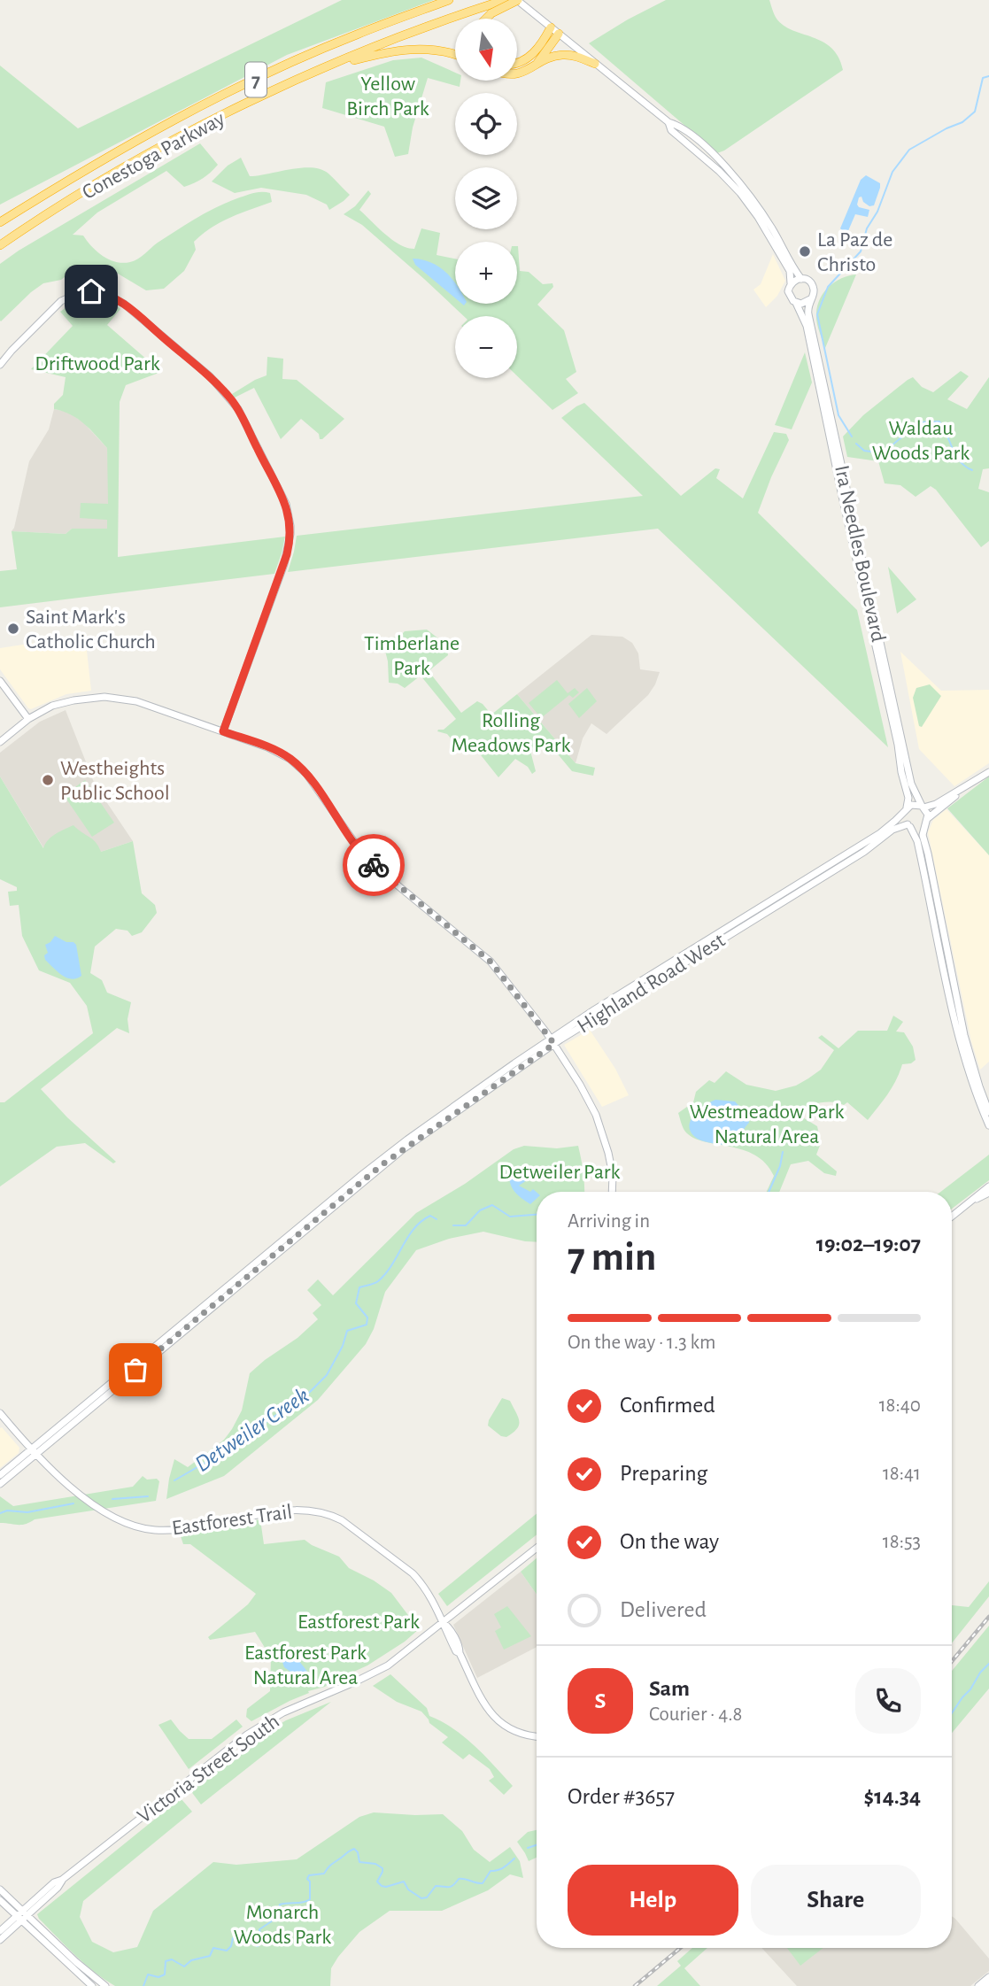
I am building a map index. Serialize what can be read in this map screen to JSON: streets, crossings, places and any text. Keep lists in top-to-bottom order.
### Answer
{
  "streets": {
    "highway": ["7", "Conestoga Parkway"],
    "main road": [
      "Ira Needles Boulevard",
      "Highland Road West",
      "Eastforest Trail",
      "Victoria Street South"
    ]
  },
  "crossings": [
    ["Ira Needles Boulevard", "Highland Road West"],
    ["Highland Road West", "Eastforest Trail"],
    ["Eastforest Trail", "Victoria Street South"]
  ],
  "water": ["Detweiler Creek"],
  "parks": [
    "Yellow Birch Park",
    "Driftwood Park",
    "Waldau Woods Park",
    "Timberlane Park",
    "Rolling Meadows Park",
    "Westmeadow Park Natural Area",
    "Detweiler Park",
    "Eastforest Park",
    "Eastforest Park Natural Area",
    "Monarch Woods Park"
  ],
  "places": ["La Paz de Christo", "Saint Mark's Catholic Church", "Westheights Public School"],
  "north": "bottom",
  "page": {
    "map_buttons": ["+", "−"],
    "heading": ["7 min", "Arriving in", "19:02–19:07"],
    "panel": [
      "Sam",
      "Courier · 4.8",
      "Order #3657",
      "$14.34"
    ],
    "bar": "On the way · 1.3 km",
    "list": [
      ["Confirmed", "18:40"],
      ["Preparing", "18:41"],
      ["On the way", "18:53"],
      "Delivered"
    ],
    "round": "S",
    "buttons": ["Help", "Share"]
  }
}
